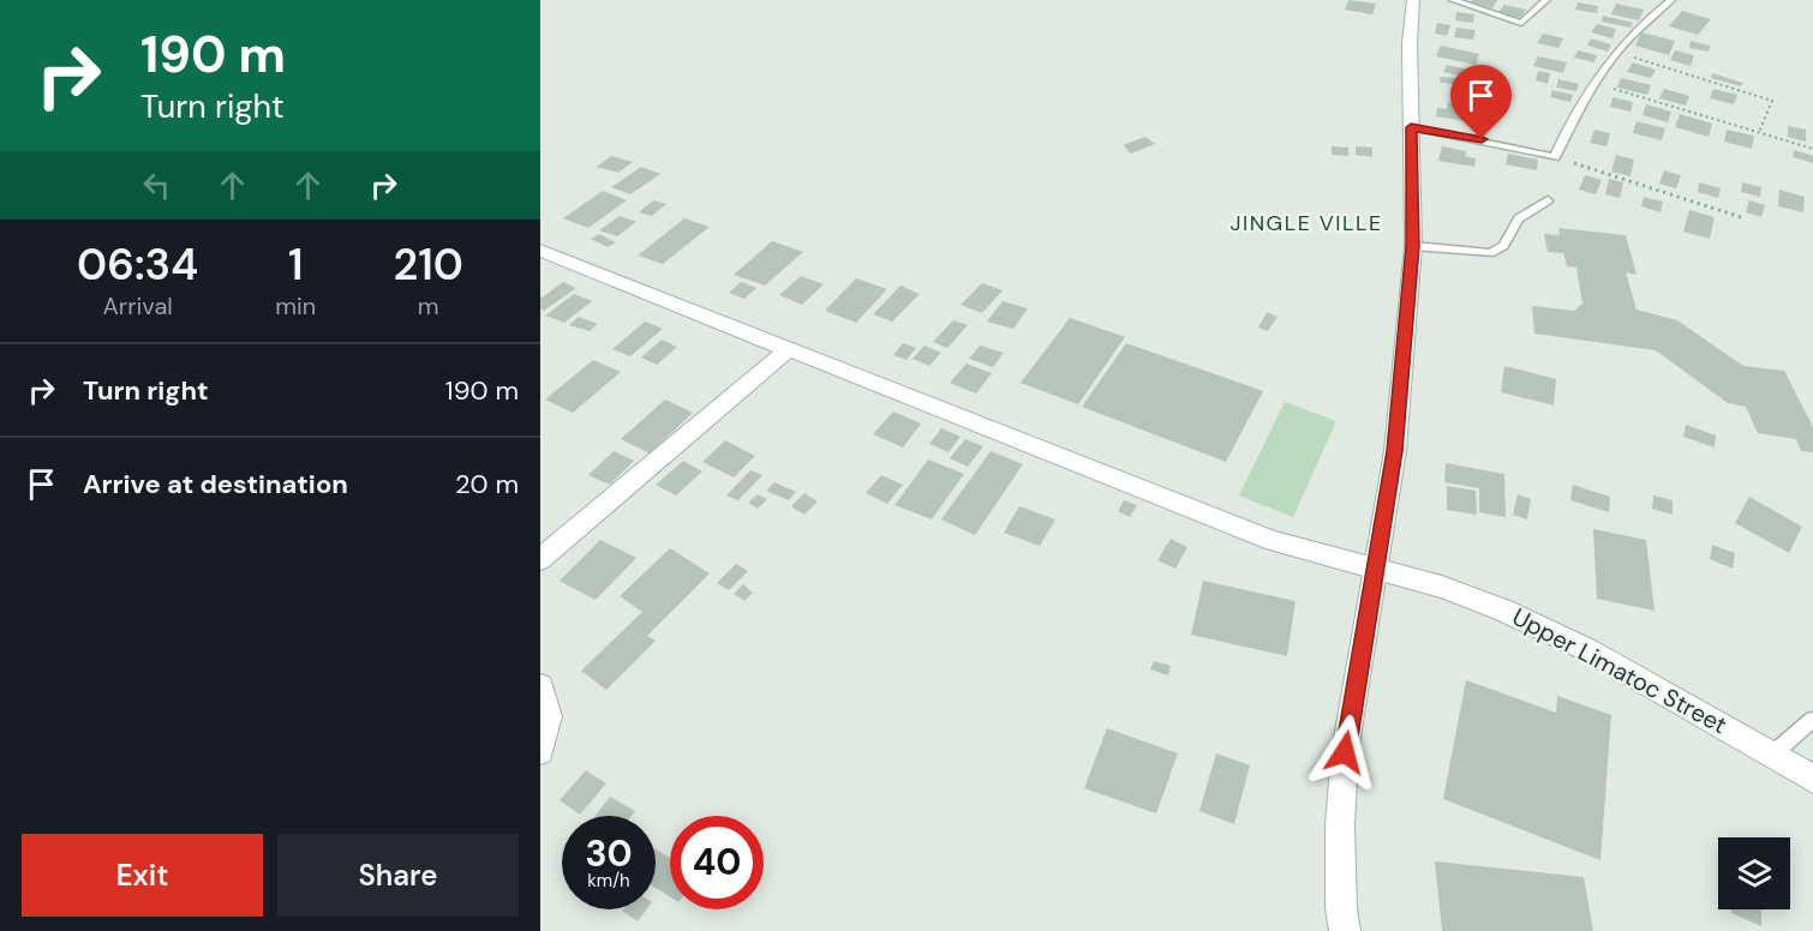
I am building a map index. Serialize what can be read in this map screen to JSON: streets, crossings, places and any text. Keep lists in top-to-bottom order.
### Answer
{
  "streets": {
    "street": ["Upper Limatoc Street"]
  },
  "districts": ["JINGLE VILLE"],
  "page": {
    "turn": ["190 m", "Turn right"],
    "eta": [
      "06:34",
      "Arrival",
      "1",
      "min",
      "210",
      "m"
    ],
    "list": [
      {
        "name": "Turn right",
        "value": "190 m"
      },
      {
        "name": "Arrive at destination",
        "value": "20 m"
      }
    ],
    "speed": "30 km/h",
    "limit": "40",
    "buttons": ["Exit", "Share"]
  }
}
